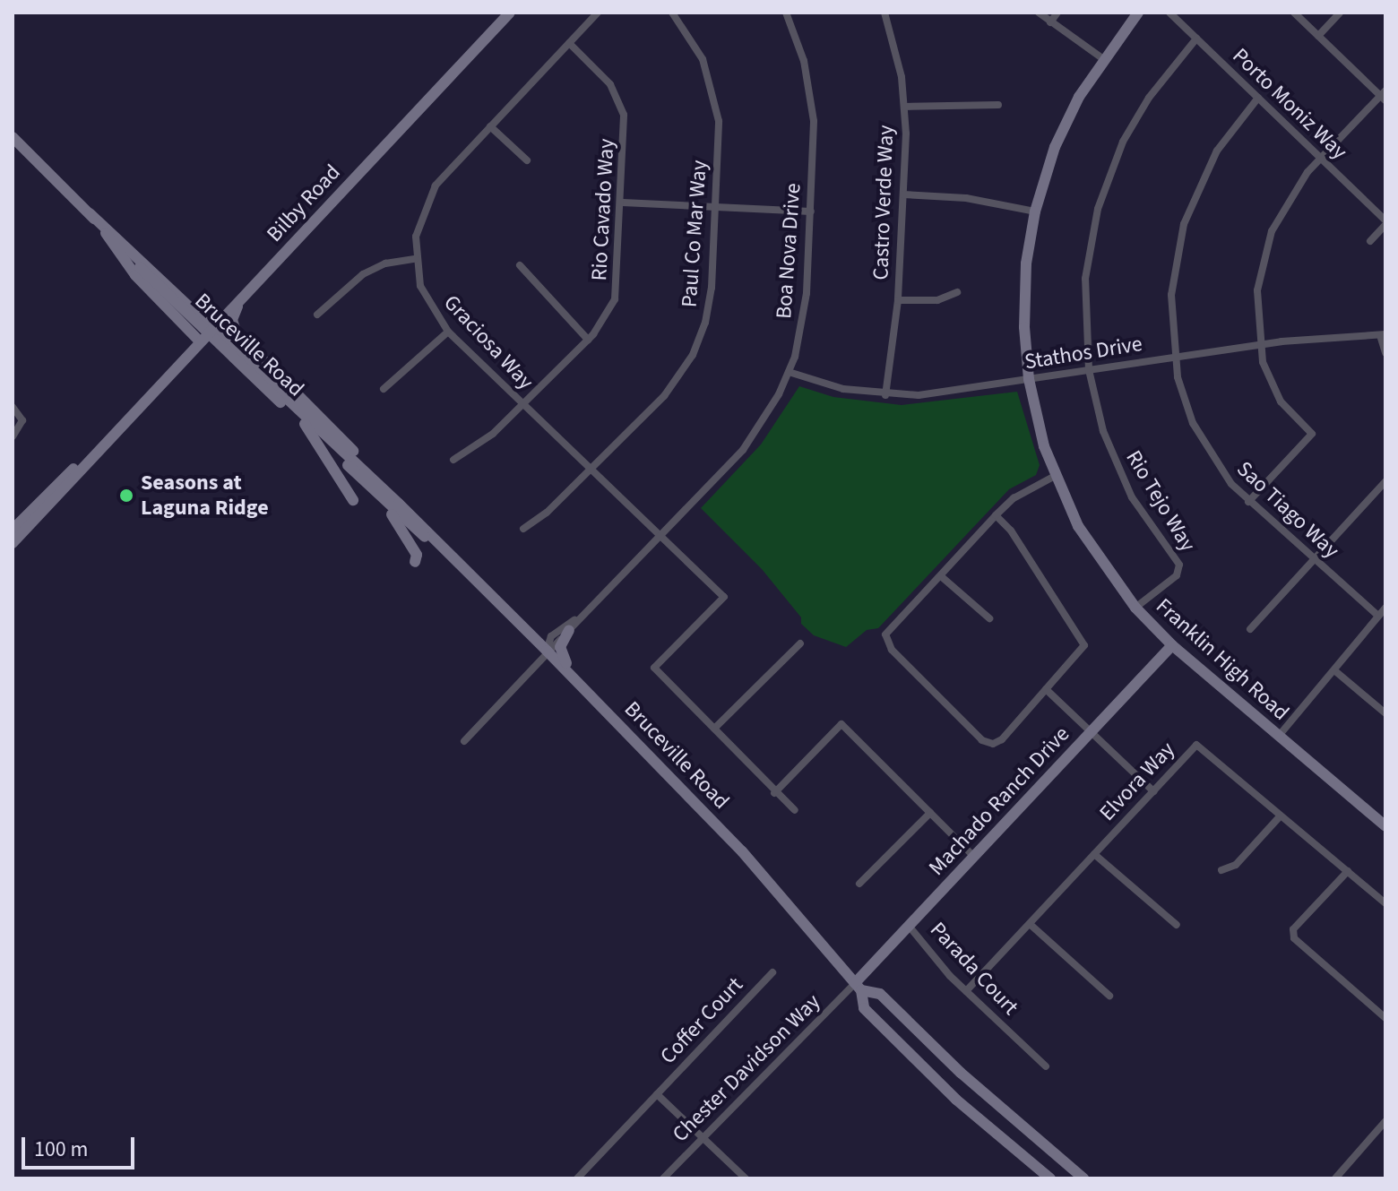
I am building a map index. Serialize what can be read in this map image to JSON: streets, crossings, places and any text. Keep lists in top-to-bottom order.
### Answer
{
  "streets": {
    "main road": [
      "Bilby Road",
      "Bruceville Road",
      "Franklin High Road",
      "Machado Ranch Drive"
    ],
    "street": [
      "Porto Moniz Way",
      "Castro Verde Way",
      "Rio Cavado Way",
      "Paul Co Mar Way",
      "Boa Nova Drive",
      "Graciosa Way",
      "Stathos Drive",
      "Rio Tejo Way",
      "Sao Tiago Way",
      "Elvora Way",
      "Parada Court",
      "Coffer Court",
      "Chester Davidson Way"
    ]
  },
  "crossings": [
    ["Porto Moniz Way", "Rio Tejo Way"],
    ["Porto Moniz Way", "Sao Tiago Way"],
    ["Castro Verde Way", "Stathos Drive"],
    ["Bilby Road", "Bruceville Road"],
    ["Rio Cavado Way", "Graciosa Way"],
    ["Paul Co Mar Way", "Graciosa Way"],
    ["Boa Nova Drive", "Graciosa Way"],
    ["Boa Nova Drive", "Bruceville Road"],
    ["Boa Nova Drive", "Stathos Drive"],
    ["Bruceville Road", "Machado Ranch Drive"],
    ["Bruceville Road", "Chester Davidson Way"],
    ["Stathos Drive", "Rio Tejo Way"],
    ["Stathos Drive", "Sao Tiago Way"],
    ["Stathos Drive", "Franklin High Road"],
    ["Rio Tejo Way", "Franklin High Road"],
    ["Franklin High Road", "Machado Ranch Drive"],
    ["Elvora Way", "Parada Court"],
    ["Machado Ranch Drive", "Parada Court"],
    ["Machado Ranch Drive", "Chester Davidson Way"]
  ],
  "places": ["Seasons at Laguna Ridge"],
  "scale_bar": "100 m"
}
